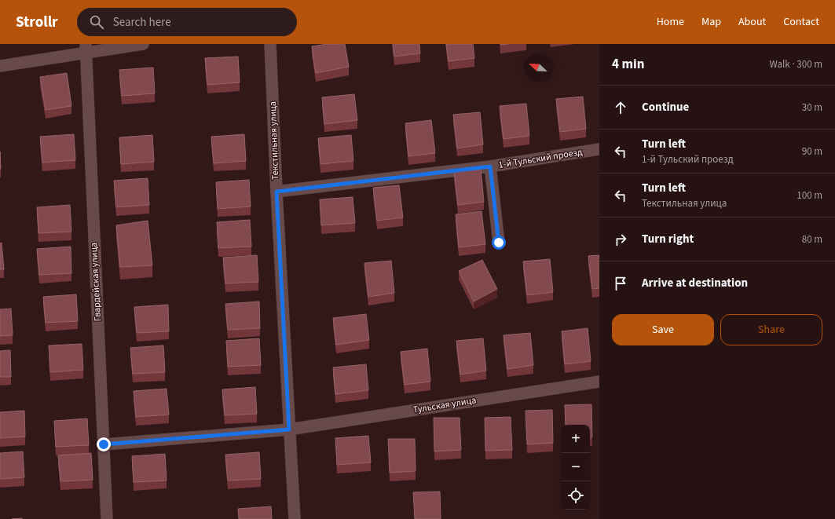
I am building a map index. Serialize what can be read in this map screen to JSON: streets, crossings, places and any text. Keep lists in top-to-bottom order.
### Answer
{
  "streets": {
    "street": [
      "Текстильная улица",
      "1-й Тульский проезд",
      "Гвардейская улица",
      "Тульская улица"
    ]
  },
  "crossings": [
    ["Текстильная улица", "1-й Тульский проезд"],
    ["Текстильная улица", "Тульская улица"],
    ["Гвардейская улица", "Тульская улица"]
  ],
  "north": "top left",
  "page": {
    "header": "Strollr",
    "search": "Search here",
    "nav": [
      "Home",
      "Map",
      "About",
      "Contact"
    ],
    "heading": ["4 min", "Walk · 300 m"],
    "list": [
      ["Continue", "30 m"],
      ["Turn left", "1-й Тульский проезд", "90 m"],
      ["Turn left", "Текстильная улица", "100 m"],
      ["Turn right", "80 m"],
      "Arrive at destination"
    ],
    "buttons": ["Save", "Share"],
    "map_buttons": ["+", "−"]
  }
}
